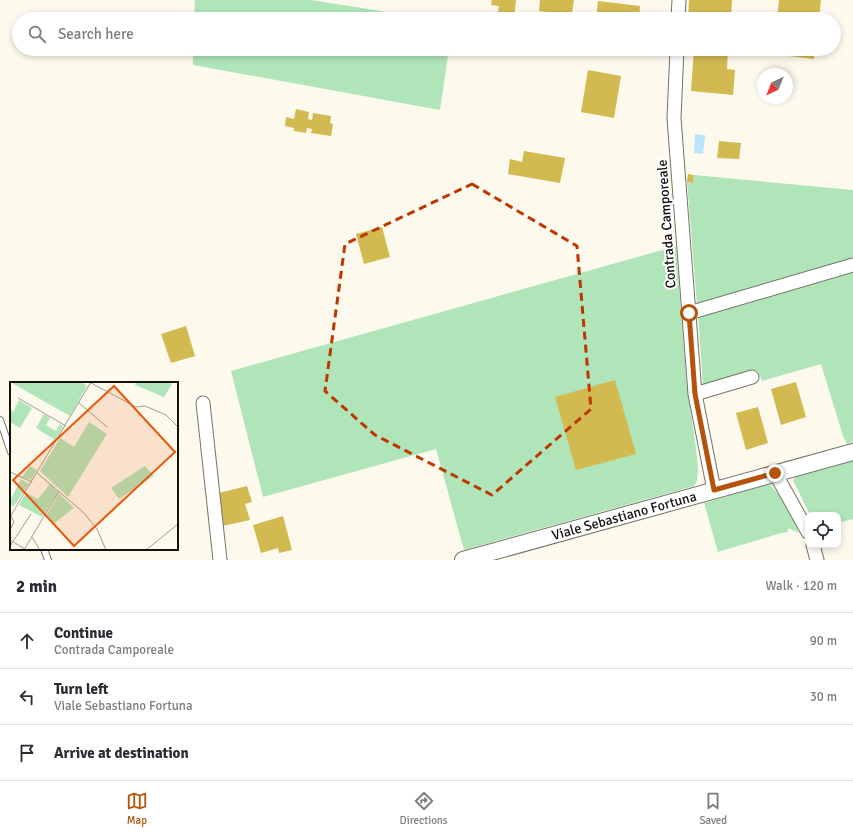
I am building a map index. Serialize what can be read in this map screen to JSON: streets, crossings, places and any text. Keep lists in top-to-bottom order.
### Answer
{
  "streets": {
    "street": ["Contrada Camporeale", "Viale Sebastiano Fortuna"]
  },
  "crossings": [
    ["Contrada Camporeale", "Viale Sebastiano Fortuna"]
  ],
  "north": "bottom left",
  "page": {
    "search": "Search here",
    "heading": ["2 min", "Walk · 120 m"],
    "list": [
      ["Continue", "Contrada Camporeale", "90 m"],
      ["Turn left", "Viale Sebastiano Fortuna", "30 m"],
      "Arrive at destination"
    ],
    "nav": ["Map", "Directions", "Saved"]
  }
}
